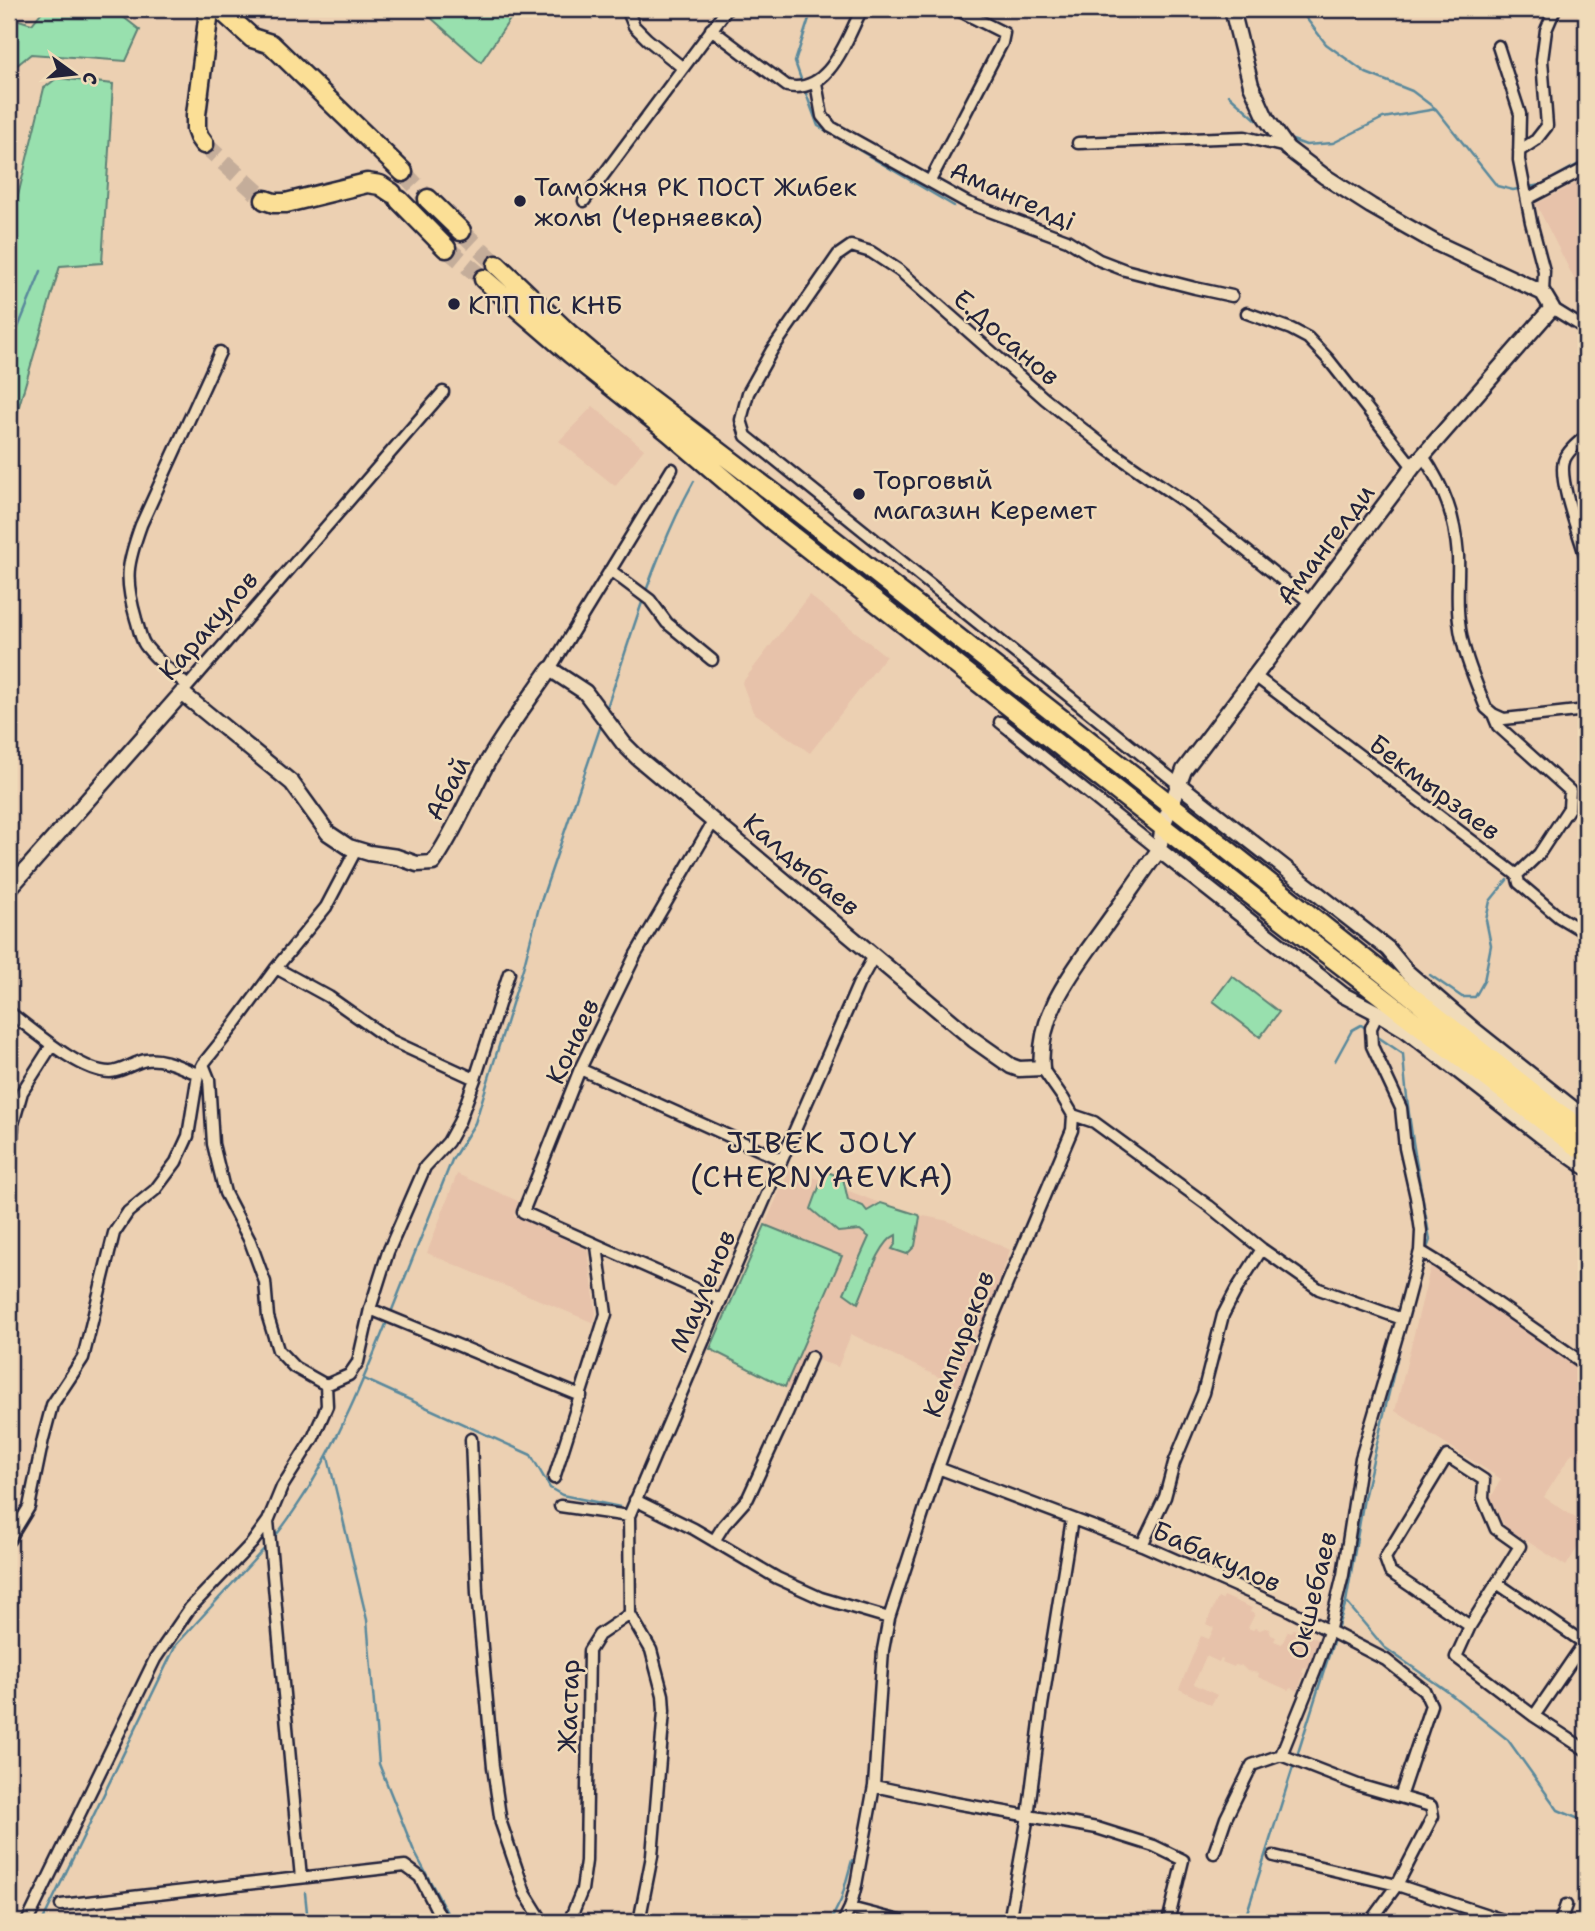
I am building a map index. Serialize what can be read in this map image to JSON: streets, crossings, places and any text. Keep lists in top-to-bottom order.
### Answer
{
  "streets": {
    "main road": [
      "Амангелди",
      "Каракулов",
      "Абай",
      "Калдыбаев"
    ],
    "street": [
      "Амангелді",
      "Е.Досанов",
      "Бекмырзаев",
      "Конаев",
      "Мауленов",
      "Кемпиреков",
      "Бабакулов",
      "Окшебаев",
      "Жастар"
    ]
  },
  "crossings": [
    ["Е.Досанов", "Амангелди"],
    ["Амангелди", "Бекмырзаев"],
    ["Каракулов", "Абай"],
    ["Абай", "Калдыбаев"],
    ["Калдыбаев", "Конаев"],
    ["Калдыбаев", "Мауленов"],
    ["Конаев", "Мауленов"],
    ["Мауленов", "Жастар"],
    ["Кемпиреков", "Бабакулов"],
    ["Бабакулов", "Окшебаев"]
  ],
  "districts": ["JIBEK JOLY (CHERNYAEVKA)"],
  "places": ["Таможня РК ПОСТ Жибек жолы (Черняевка)", "КПП ПС КНБ", "Торговый магазин Керемет"],
  "north": "right"
}
